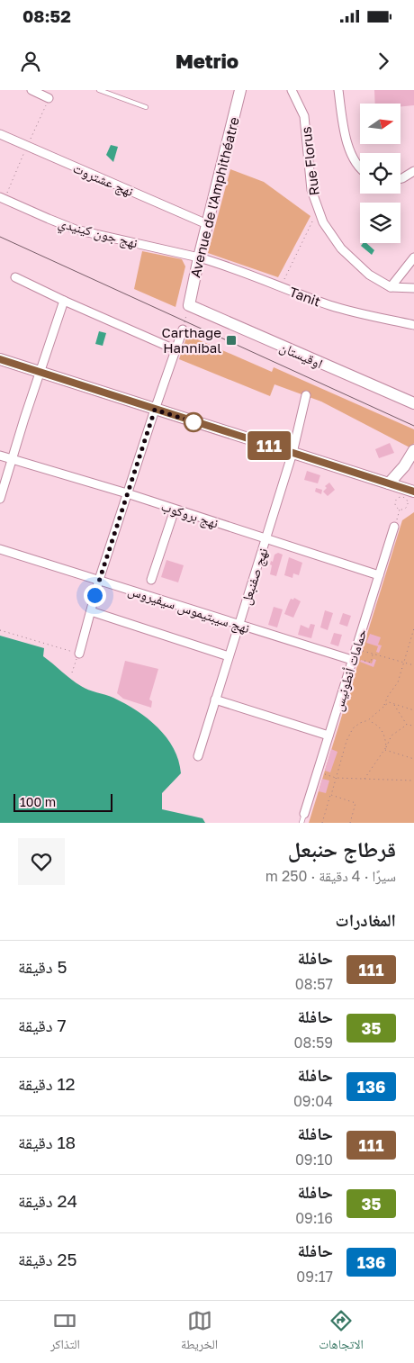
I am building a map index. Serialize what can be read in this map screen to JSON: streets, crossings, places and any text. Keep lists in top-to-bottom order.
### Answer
{
  "streets": {
    "main road": ["Avenue de l'Amphithéatre", "اوقيستان"],
    "street": [
      "Rue Florus",
      "نهج عشتروت",
      "نهج جون كينيدي",
      "Tanit",
      "نهج بروكوب",
      "نهج صفنبعل",
      "نهج سيبتيموس سيفيروس",
      "حمامات أنطونيس"
    ]
  },
  "crossings": [
    ["نهج عشتروت", "Avenue de l'Amphithéatre"],
    ["Avenue de l'Amphithéatre", "نهج جون كينيدي"],
    ["Avenue de l'Amphithéatre", "Tanit"],
    ["Avenue de l'Amphithéatre", "اوقيستان"],
    ["نهج جون كينيدي", "Tanit"],
    ["نهج بروكوب", "نهج صفنبعل"],
    ["نهج بروكوب", "حمامات أنطونيس"],
    ["نهج صفنبعل", "نهج سيبتيموس سيفيروس"],
    ["نهج سيبتيموس سيفيروس", "حمامات أنطونيس"]
  ],
  "places": {
    "transit": ["Carthage Hannibal"]
  },
  "lines": ["bus line 111"],
  "scale_bar": "100 m",
  "north": "right",
  "page": {
    "status": "08:52",
    "header": "Metrio",
    "on_map": "111",
    "scale": "100 m",
    "heading": [
      ["قرطاج حنبعل", "سيرًا · 4 دقيقة · 250 m"],
      "المغادرات"
    ],
    "list": [
      {
        "mark": "111",
        "name": "حافلة",
        "note": "08:57",
        "value": "5 دقيقة"
      },
      {
        "mark": "35",
        "name": "حافلة",
        "note": "08:59",
        "value": "7 دقيقة"
      },
      {
        "mark": "136",
        "name": "حافلة",
        "note": "09:04",
        "value": "12 دقيقة"
      },
      {
        "mark": "111",
        "name": "حافلة",
        "note": "09:10",
        "value": "18 دقيقة"
      },
      {
        "mark": "35",
        "name": "حافلة",
        "note": "09:16",
        "value": "24 دقيقة"
      },
      {
        "mark": "136",
        "name": "حافلة",
        "note": "09:17",
        "value": "25 دقيقة"
      }
    ],
    "tabs": ["الاتجاهات", "الخريطة", "التذاكر"]
  }
}
